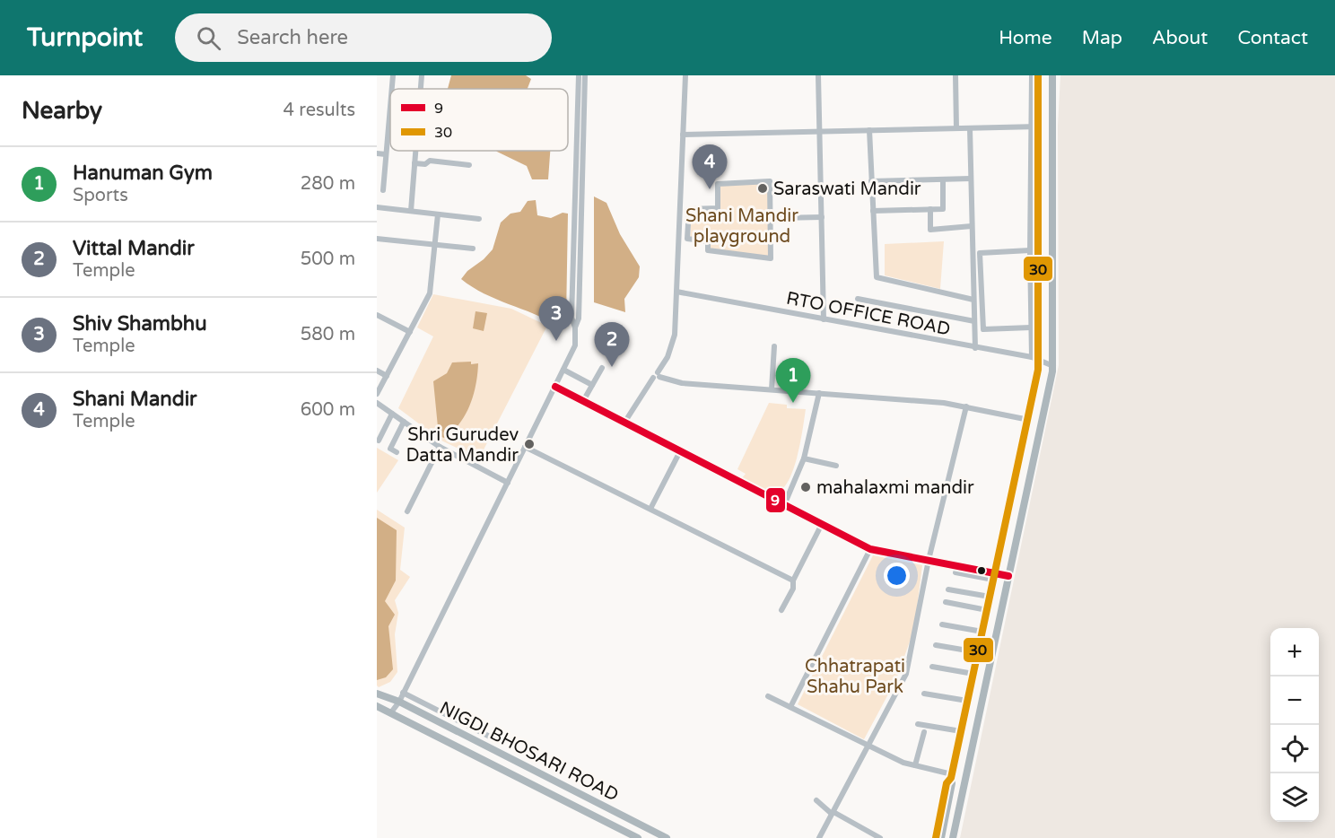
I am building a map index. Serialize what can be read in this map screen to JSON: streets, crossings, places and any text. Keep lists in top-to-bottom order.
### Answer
{
  "streets": {
    "main road": ["NIGDI BHOSARI ROAD"],
    "street": ["RTO OFFICE ROAD"]
  },
  "parks": ["Shani Mandir playground", "Chhatrapati Shahu Park"],
  "places": ["Saraswati Mandir", "Shri Gurudev Datta Mandir", "mahalaxmi mandir"],
  "lines": ["transit line 30", "transit line 9"],
  "legend": ["9", "30"],
  "page": {
    "header": "Turnpoint",
    "search": "Search here",
    "nav": [
      "Home",
      "Map",
      "About",
      "Contact"
    ],
    "heading": ["Nearby", "4 results"],
    "pins": [
      "4",
      "3",
      "2",
      "1"
    ],
    "list": [
      {
        "mark": "1",
        "name": "Hanuman Gym",
        "note": "Sports",
        "value": "280 m"
      },
      {
        "mark": "2",
        "name": "Vittal Mandir",
        "note": "Temple",
        "value": "500 m"
      },
      {
        "mark": "3",
        "name": "Shiv Shambhu",
        "note": "Temple",
        "value": "580 m"
      },
      {
        "mark": "4",
        "name": "Shani Mandir",
        "note": "Temple",
        "value": "600 m"
      }
    ],
    "map_buttons": ["+", "−"]
  }
}
